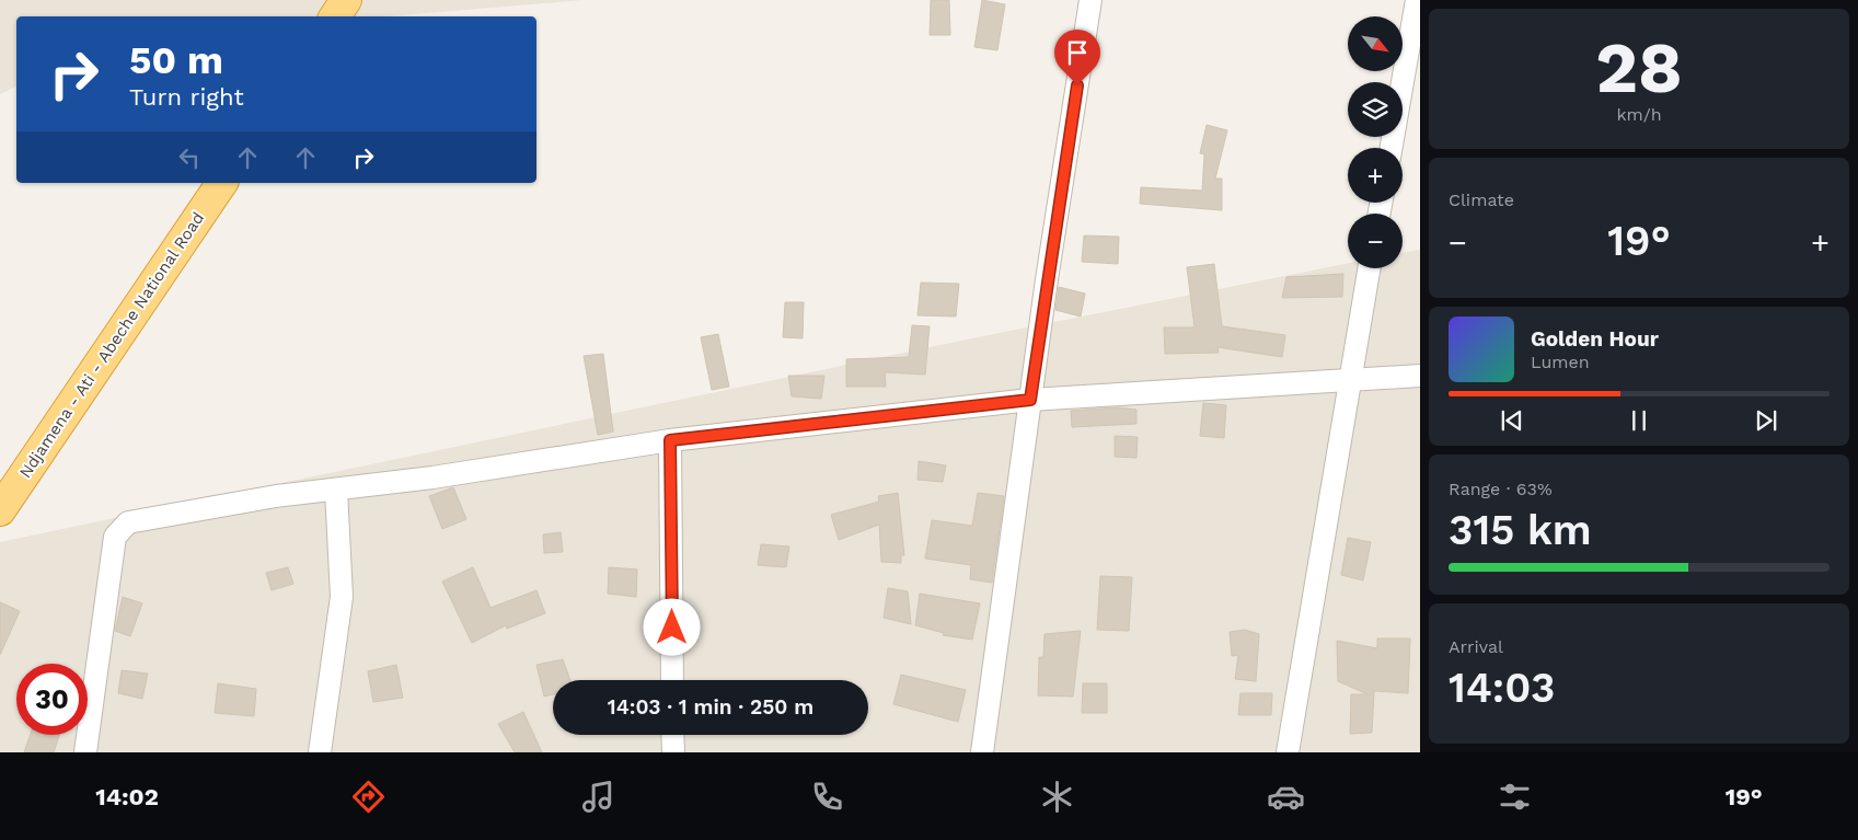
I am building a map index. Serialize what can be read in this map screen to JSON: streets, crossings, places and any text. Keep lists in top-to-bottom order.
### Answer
{
  "streets": {
    "highway": ["Ndjamena - Ati - Abeche National Road"]
  },
  "north": "bottom right",
  "page": {
    "tile": [
      ["28", "km/h"],
      "Climate",
      ["Range · 63%", "315 km"],
      ["Arrival", "14:03"]
    ],
    "map_buttons": ["+", "−"],
    "turn": ["50 m", "Turn right"],
    "heat": ["−", "19°", "+"],
    "song": ["Golden Hour", "Lumen"],
    "limit": "30",
    "trip": "14:03 · 1 min · 250 m",
    "tabs": ["14:02", "19°"]
  }
}
